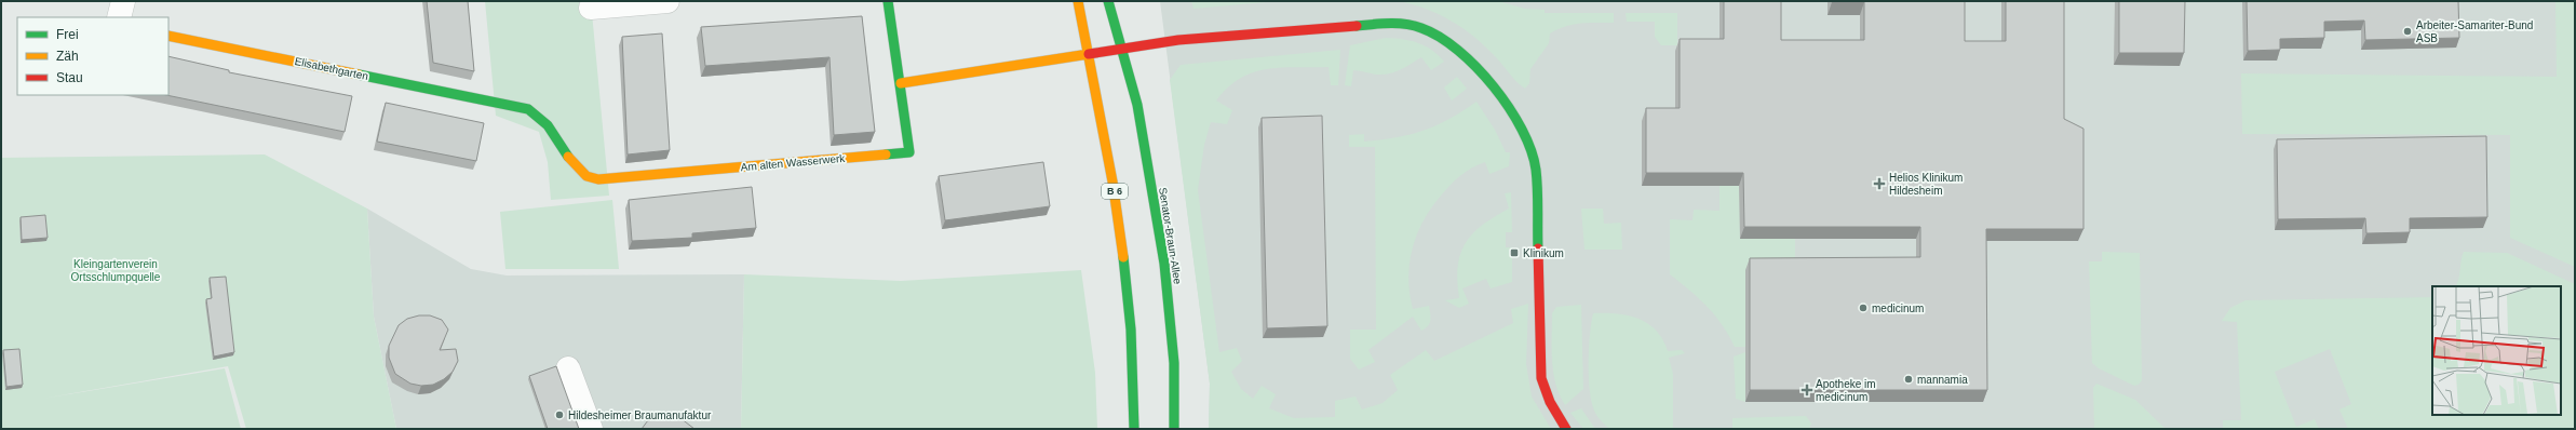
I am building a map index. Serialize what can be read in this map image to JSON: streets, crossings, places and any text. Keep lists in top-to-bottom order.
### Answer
{
  "streets": {
    "street": [
      "Elisabethgarten",
      "Am alten Wasserwerk",
      "B 6",
      "Senator-Braun-Allee"
    ]
  },
  "crossings": [
    ["Elisabethgarten", "Am alten Wasserwerk"]
  ],
  "parks": ["Kleingartenverein Ortsschlumpquelle"],
  "places": {
    "other": [
      "Arbeiter-Samariter-Bund ASB",
      "medicinum",
      "mannamia",
      "Hildesheimer Braumanufaktur"
    ],
    "health": ["Helios Klinikum Hildesheim", "Apotheke im medicinum"],
    "transit": ["Klinikum"]
  },
  "legend": ["Frei", "Zäh", "Stau"]
}
